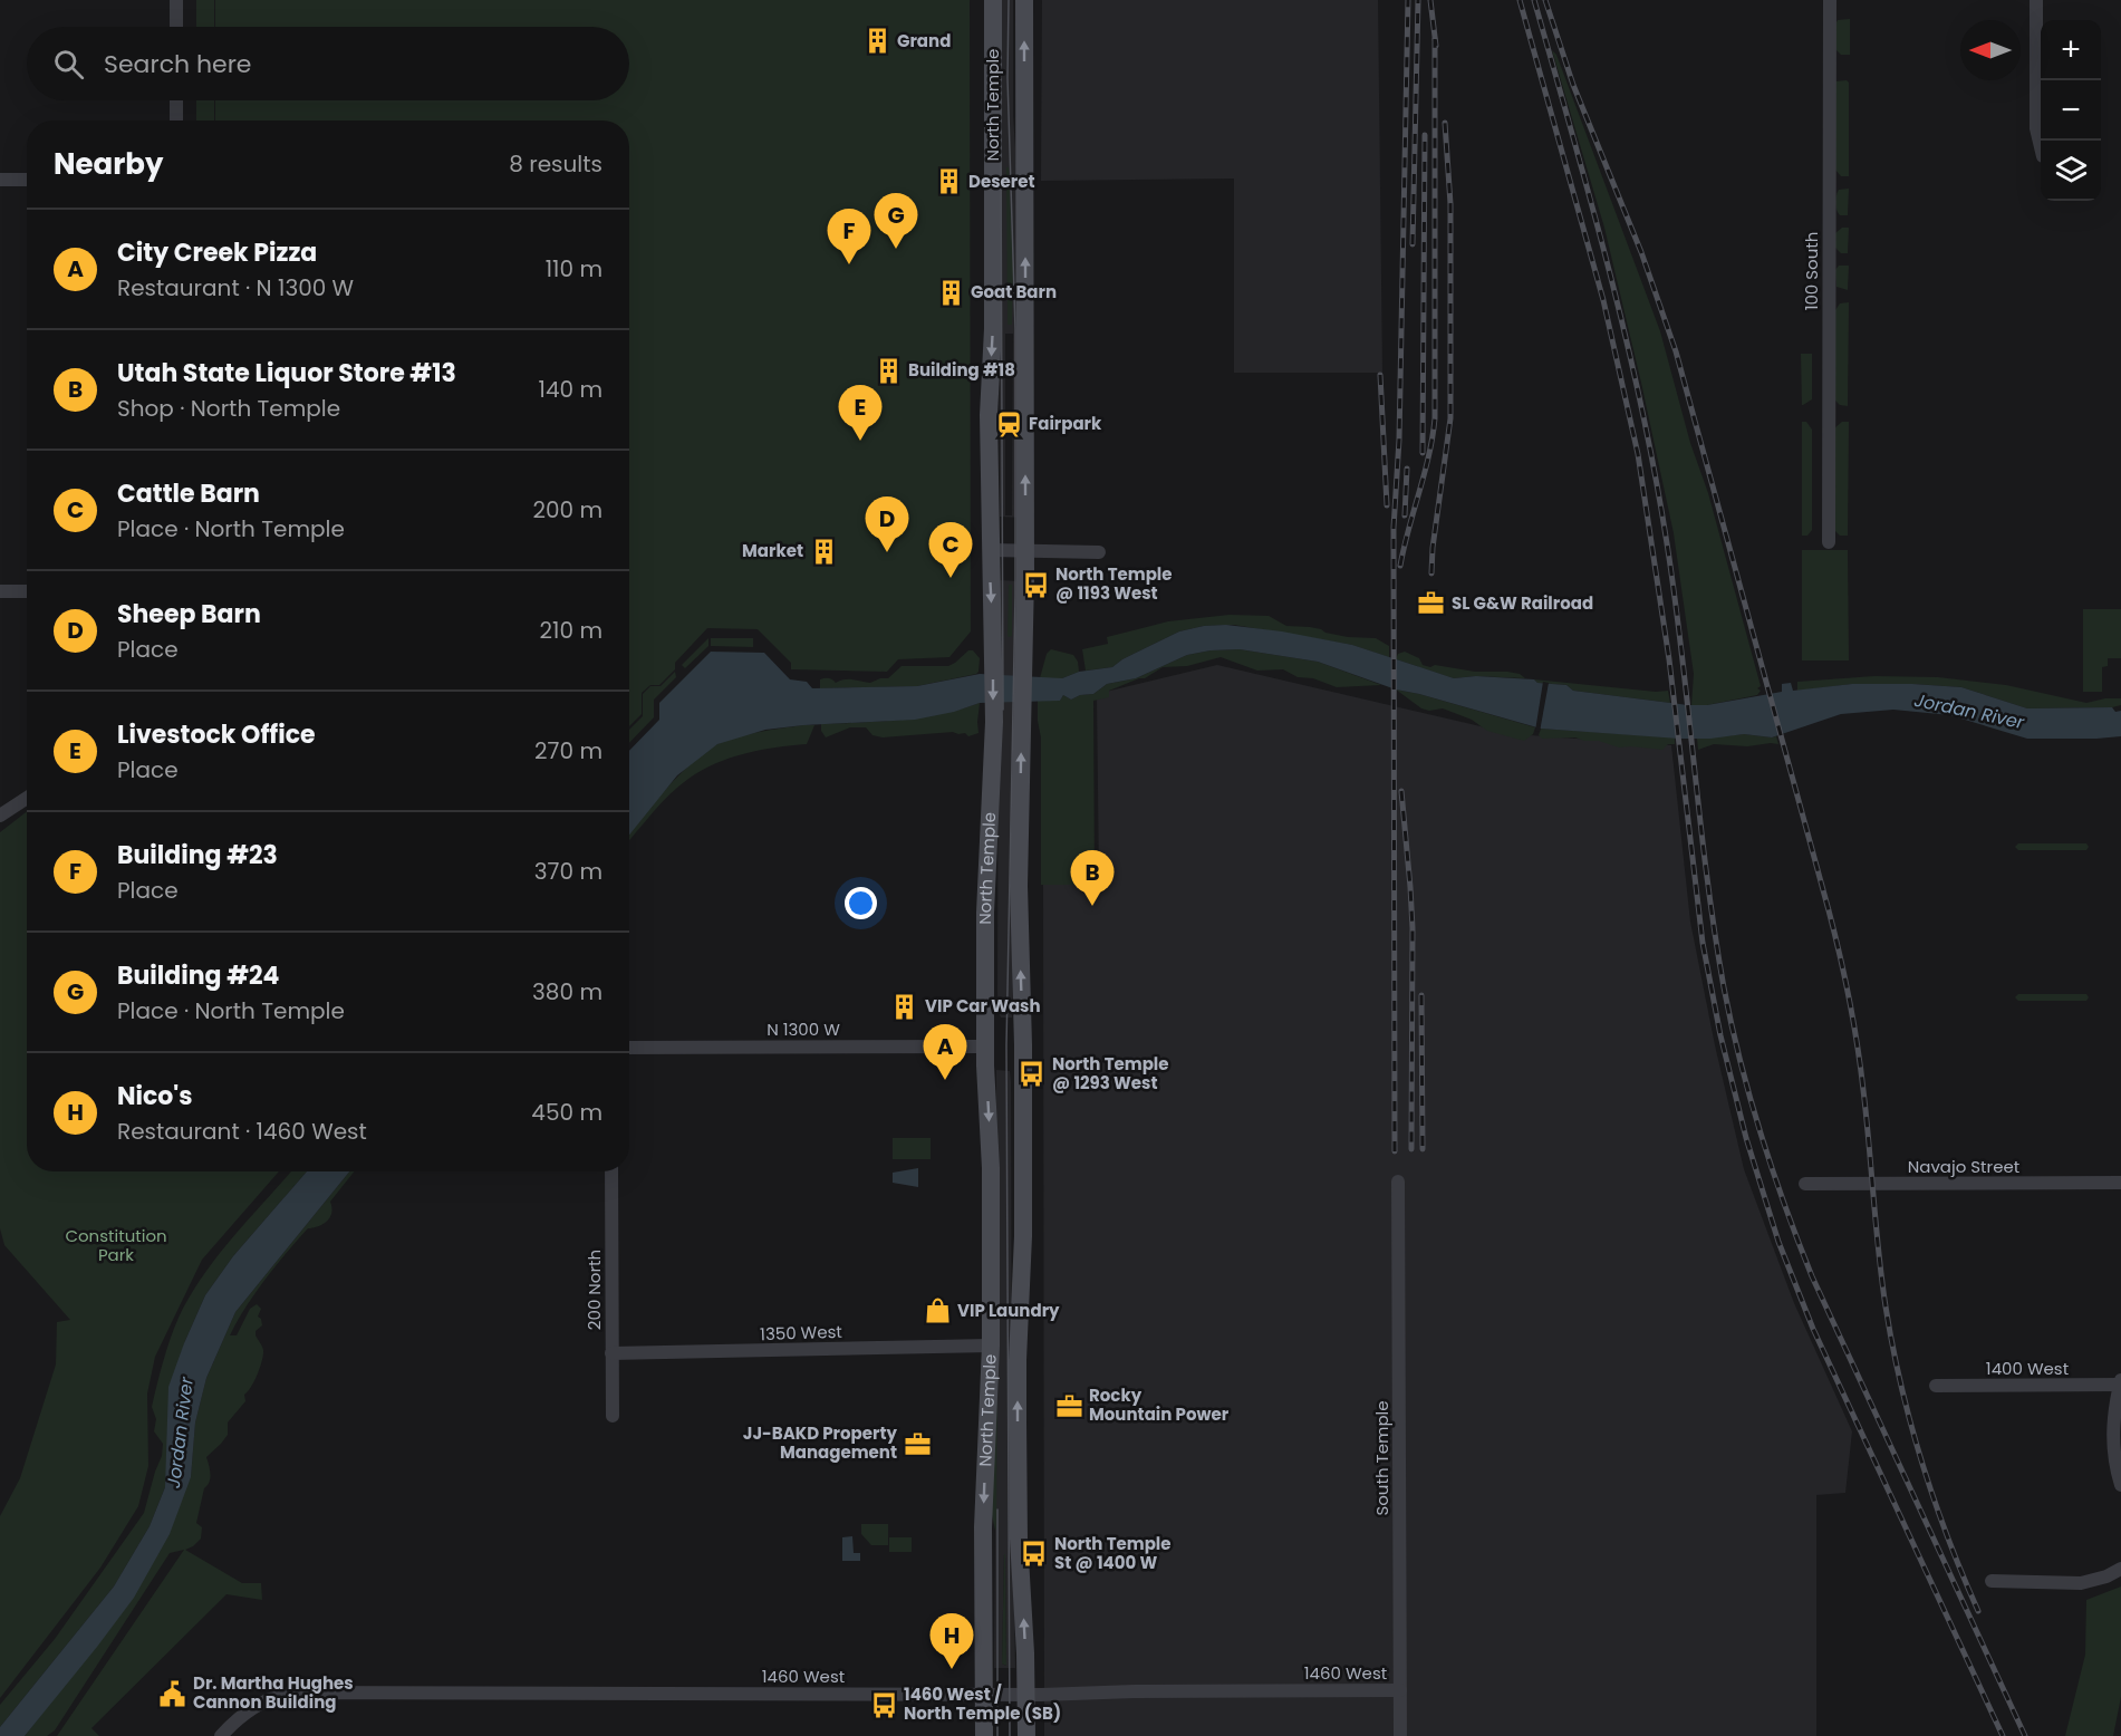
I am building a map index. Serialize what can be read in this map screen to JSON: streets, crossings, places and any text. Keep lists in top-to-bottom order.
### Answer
{
  "streets": {
    "main road": ["North Temple"],
    "street": [
      "100 South",
      "N 1300 W",
      "Navajo Street",
      "200 North",
      "1350 West",
      "1400 West",
      "South Temple",
      "1460 West"
    ]
  },
  "crossings": [
    ["North Temple", "N 1300 W"],
    ["North Temple", "1350 West"],
    ["North Temple", "1460 West"],
    ["200 North", "1350 West"],
    ["South Temple", "1460 West"]
  ],
  "water": ["Jordan River"],
  "parks": ["Constitution Park"],
  "places": {
    "building": [
      "Grand",
      "Deseret",
      "Goat Barn",
      "Building #18",
      "Market",
      "VIP Car Wash"
    ],
    "station": ["Fairpark"],
    "bus stop": [
      "North Temple @ 1193 West",
      "North Temple @ 1293 West",
      "North Temple St @ 1400 W",
      "1460 West / North Temple (SB)"
    ],
    "office": ["SL G&W Railroad", "Rocky Mountain Power", "JJ-BAKD Property Management"],
    "shop": ["VIP Laundry"],
    "public building": ["Dr. Martha Hughes Cannon Building"]
  },
  "north": "left",
  "page": {
    "map_buttons": ["+", "−"],
    "search": "Search here",
    "heading": ["Nearby", "8 results"],
    "pins": [
      "G",
      "F",
      "E",
      "D",
      "C",
      "B",
      "A",
      "H"
    ],
    "list": [
      {
        "mark": "A",
        "name": "City Creek Pizza",
        "note": "Restaurant · N 1300 W",
        "value": "110 m"
      },
      {
        "mark": "B",
        "name": "Utah State Liquor Store #13",
        "note": "Shop · North Temple",
        "value": "140 m"
      },
      {
        "mark": "C",
        "name": "Cattle Barn",
        "note": "Place · North Temple",
        "value": "200 m"
      },
      {
        "mark": "D",
        "name": "Sheep Barn",
        "note": "Place",
        "value": "210 m"
      },
      {
        "mark": "E",
        "name": "Livestock Office",
        "note": "Place",
        "value": "270 m"
      },
      {
        "mark": "F",
        "name": "Building #23",
        "note": "Place",
        "value": "370 m"
      },
      {
        "mark": "G",
        "name": "Building #24",
        "note": "Place · North Temple",
        "value": "380 m"
      },
      {
        "mark": "H",
        "name": "Nico's",
        "note": "Restaurant · 1460 West",
        "value": "450 m"
      }
    ]
  }
}
